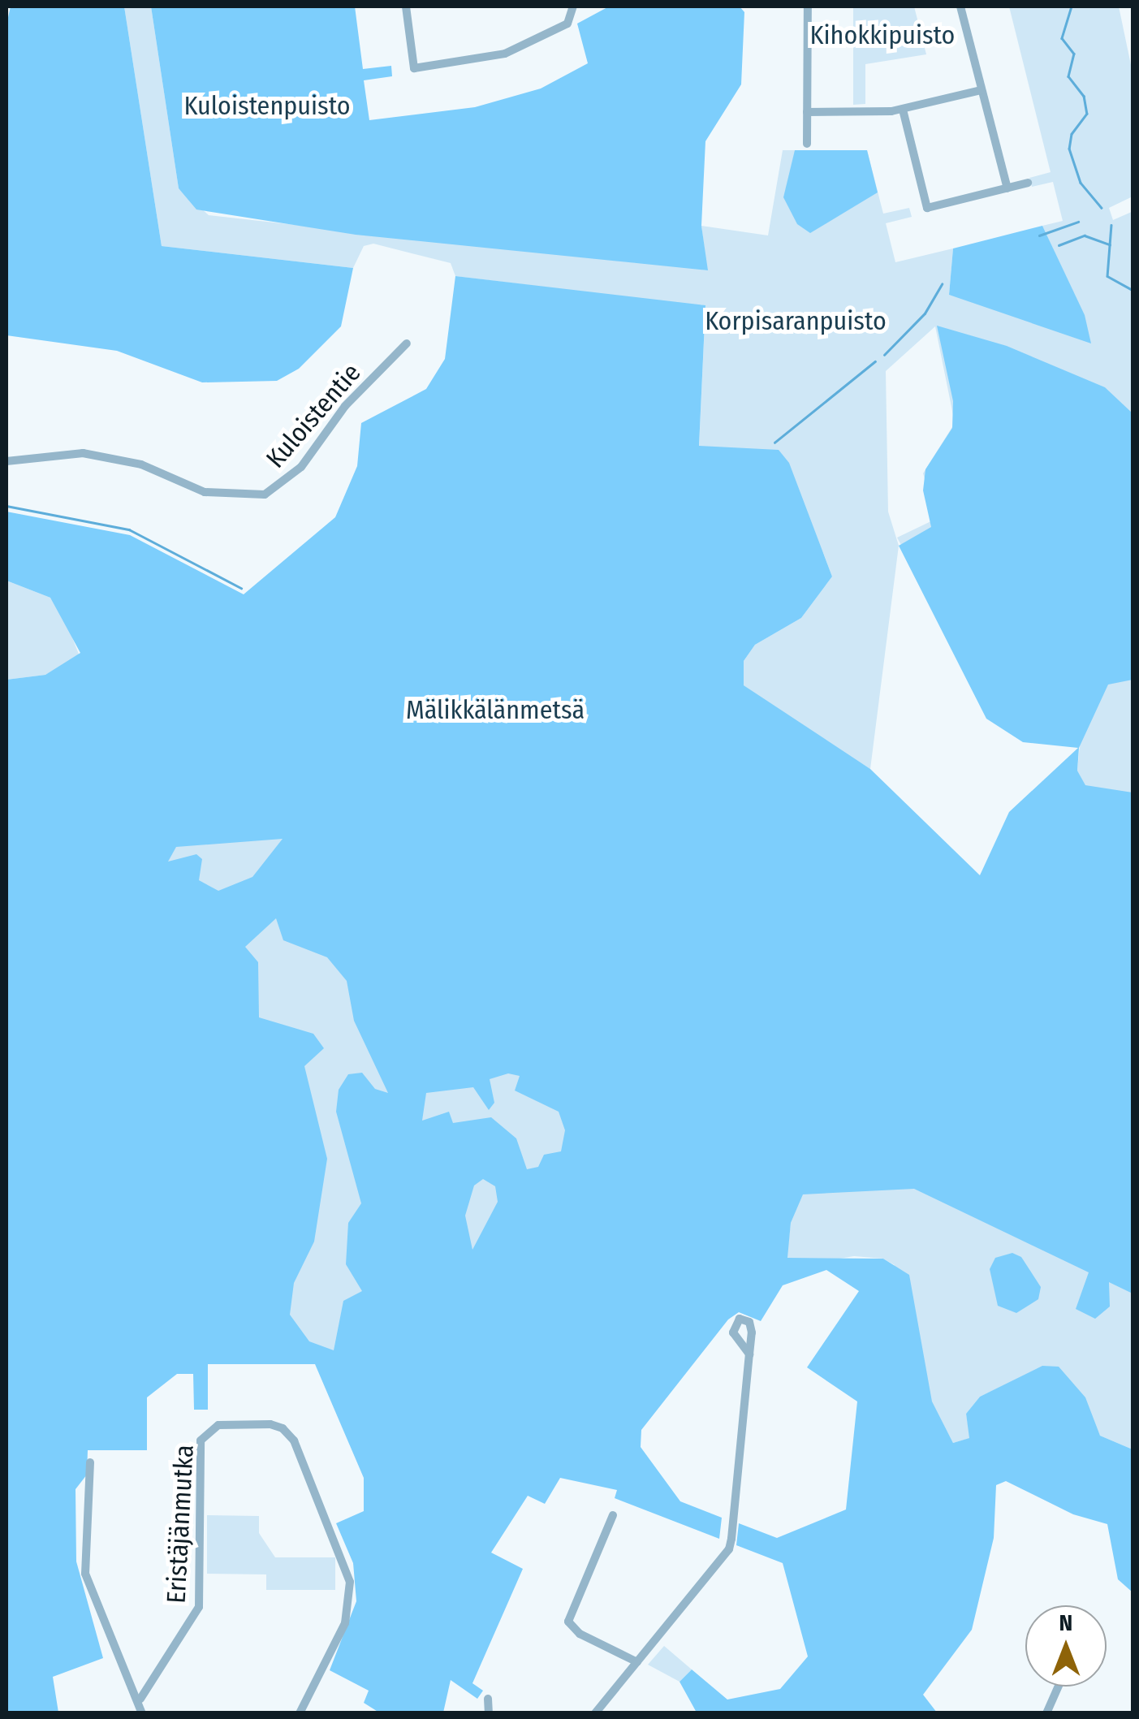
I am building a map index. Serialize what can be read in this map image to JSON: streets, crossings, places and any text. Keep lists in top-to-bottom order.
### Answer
{
  "streets": {
    "street": ["Kuloistentie", "Eristäjänmutka"]
  },
  "parks": [
    "Kihokkipuisto",
    "Kuloistenpuisto",
    "Korpisaranpuisto",
    "Mälikkälänmetsä"
  ],
  "north": "top"
}
